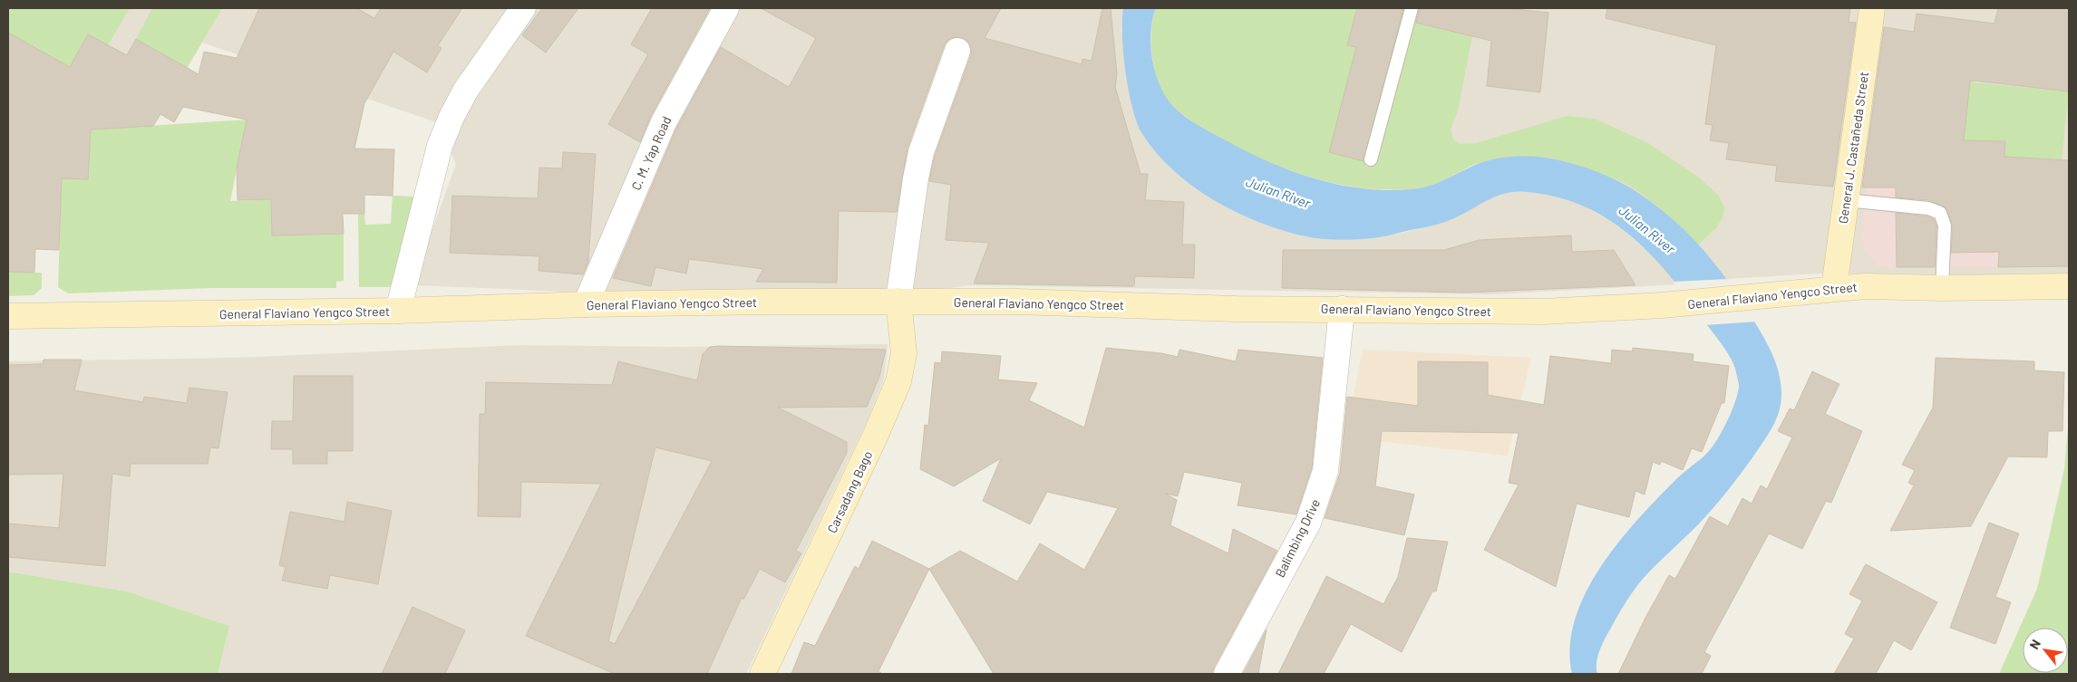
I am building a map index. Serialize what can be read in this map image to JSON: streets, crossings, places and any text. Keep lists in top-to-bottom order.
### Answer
{
  "streets": {
    "main road": ["General J. Castañeda Street", "General Flaviano Yengco Street", "Carsadang Bago"],
    "street": ["C. M. Yap Road", "Balimbing Drive"]
  },
  "crossings": [
    ["General J. Castañeda Street", "General Flaviano Yengco Street"],
    ["C. M. Yap Road", "General Flaviano Yengco Street"],
    ["General Flaviano Yengco Street", "Carsadang Bago"],
    ["General Flaviano Yengco Street", "Balimbing Drive"]
  ],
  "water": ["Julian River"],
  "north": "top left"
}
